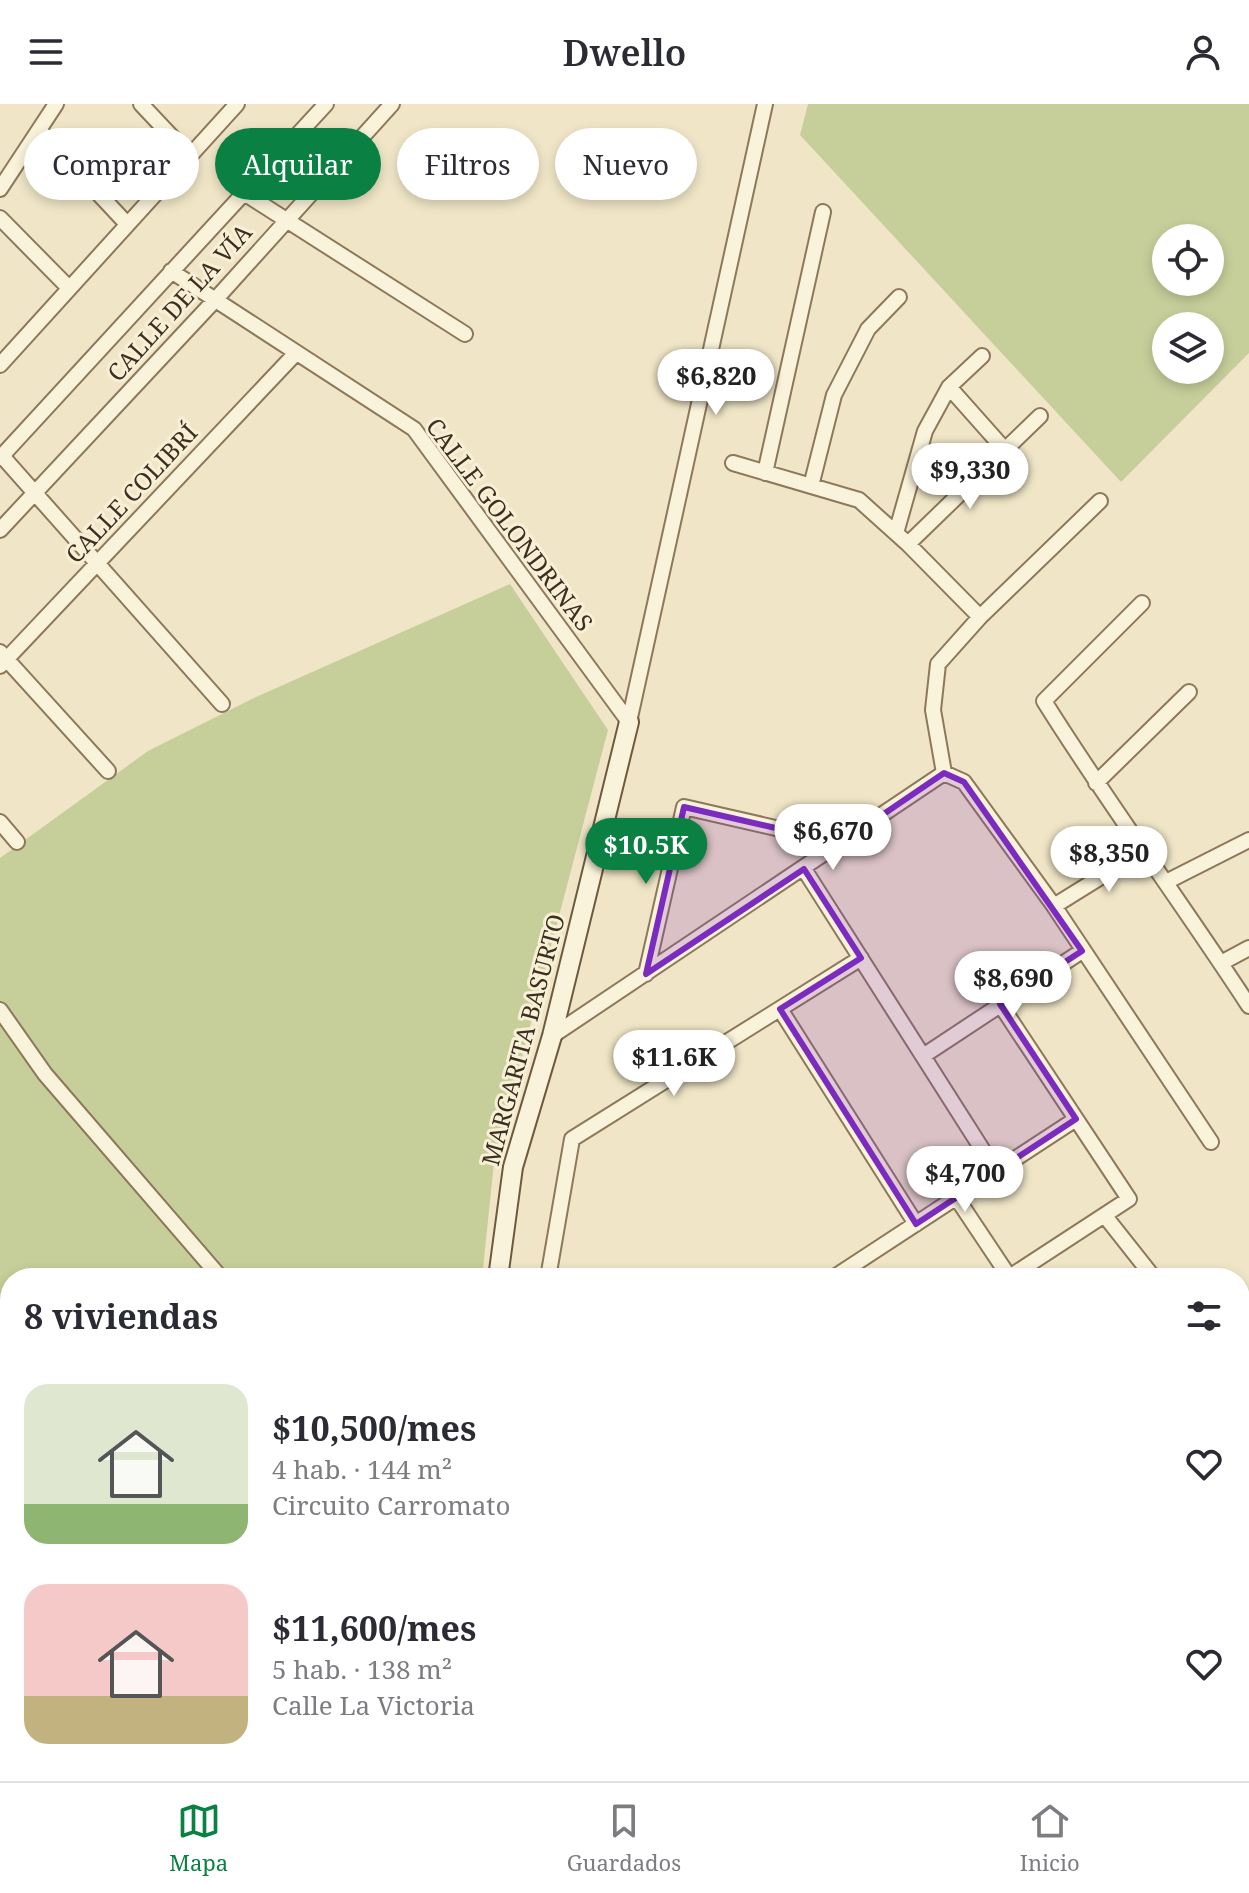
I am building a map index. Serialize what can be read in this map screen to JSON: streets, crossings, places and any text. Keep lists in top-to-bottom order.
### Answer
{
  "streets": {
    "street": [
      "CALLE DE LA VÍA",
      "CALLE COLIBRÍ",
      "CALLE GOLONDRINAS",
      "MARGARITA BASURTO"
    ]
  },
  "crossings": [
    ["CALLE DE LA VÍA", "CALLE GOLONDRINAS"],
    ["CALLE COLIBRÍ", "CALLE GOLONDRINAS"],
    ["CALLE GOLONDRINAS", "MARGARITA BASURTO"]
  ],
  "page": {
    "header": "Dwello",
    "chip": [
      "Comprar",
      "Alquilar",
      "Filtros",
      "Nuevo"
    ],
    "price": [
      "$6,820",
      "$9,330",
      "$6,670",
      "$10.5K",
      "$8,350",
      "$8,690",
      "$11.6K",
      "$4,700"
    ],
    "heading": "8 viviendas",
    "list": [
      {
        "name": "$10,500/mes",
        "note": "4 hab. · 144 m² · Circuito Carromato"
      },
      {
        "name": "$11,600/mes",
        "note": "5 hab. · 138 m² · Calle La Victoria"
      }
    ],
    "tabs": ["Mapa", "Guardados", "Inicio"]
  }
}
